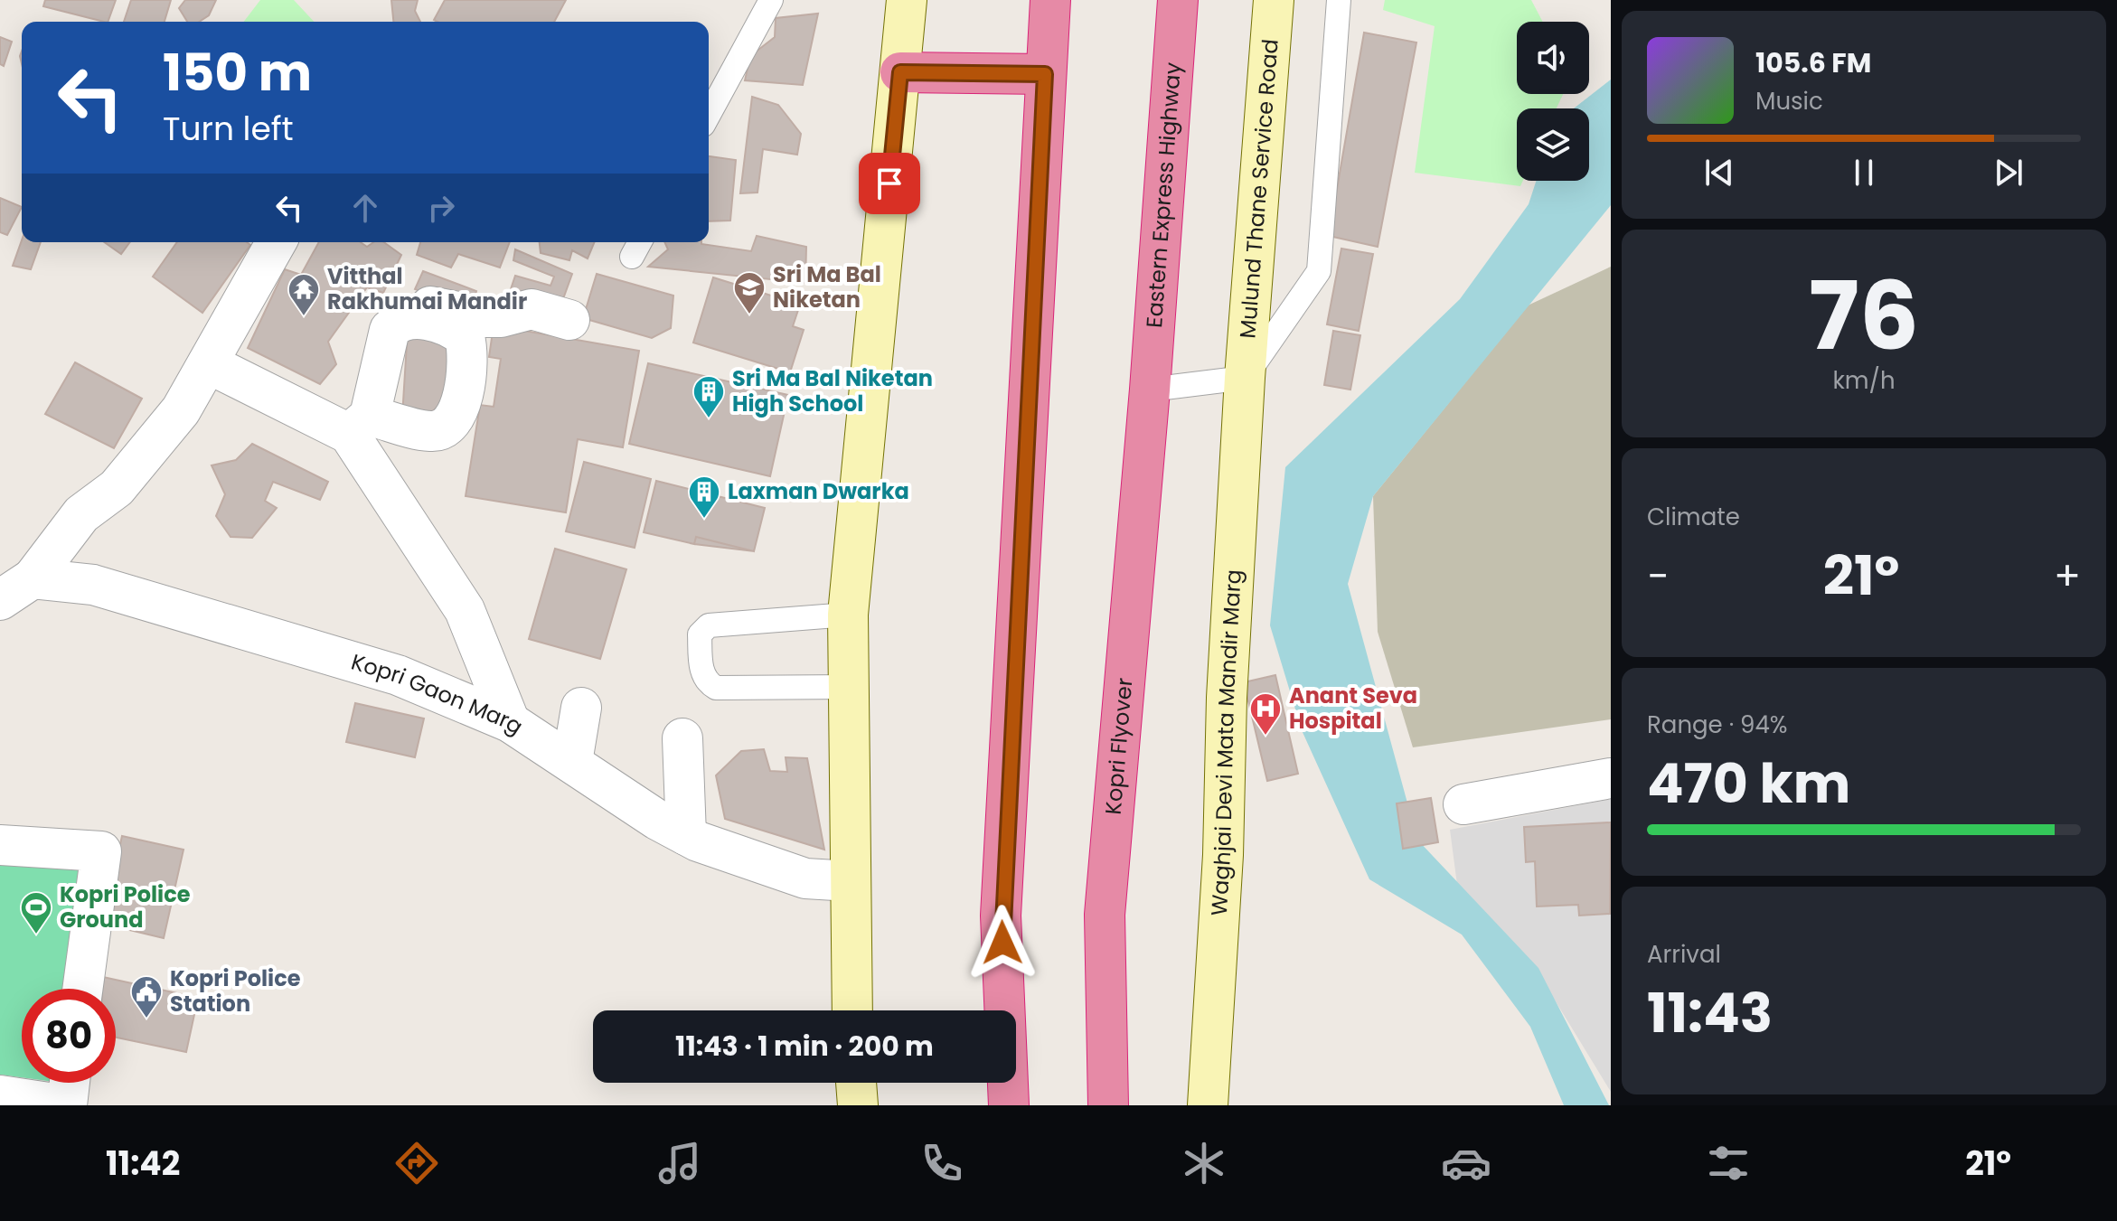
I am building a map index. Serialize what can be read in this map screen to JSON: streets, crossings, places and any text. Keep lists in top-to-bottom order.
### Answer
{
  "streets": {
    "highway": ["Eastern Express Highway", "Kopri Flyover"],
    "street": ["Mulund Thane Service Road", "Kopri Gaon Marg", "Waghjai Devi Mata Mandir Marg"]
  },
  "crossings": [
    ["Mulund Thane Service Road", "Waghjai Devi Mata Mandir Marg"],
    ["Eastern Express Highway", "Kopri Flyover"]
  ],
  "places": {
    "school or university": ["Sri Ma Bal Niketan"],
    "temple": ["Vitthal Rakhumai Mandir"],
    "building": ["Sri Ma Bal Niketan High School", "Laxman Dwarka"],
    "hospital": ["Anant Seva Hospital"],
    "sports": ["Kopri Police Ground"],
    "public building": ["Kopri Police Station"]
  },
  "page": {
    "turn": ["150 m", "Turn left"],
    "song": ["105.6 FM", "Music"],
    "tile": [
      ["76", "km/h"],
      "Climate",
      ["Range · 94%", "470 km"],
      ["Arrival", "11:43"]
    ],
    "heat": ["−", "21°", "+"],
    "limit": "80",
    "trip": "11:43 · 1 min · 200 m",
    "tabs": ["11:42", "21°"]
  }
}
